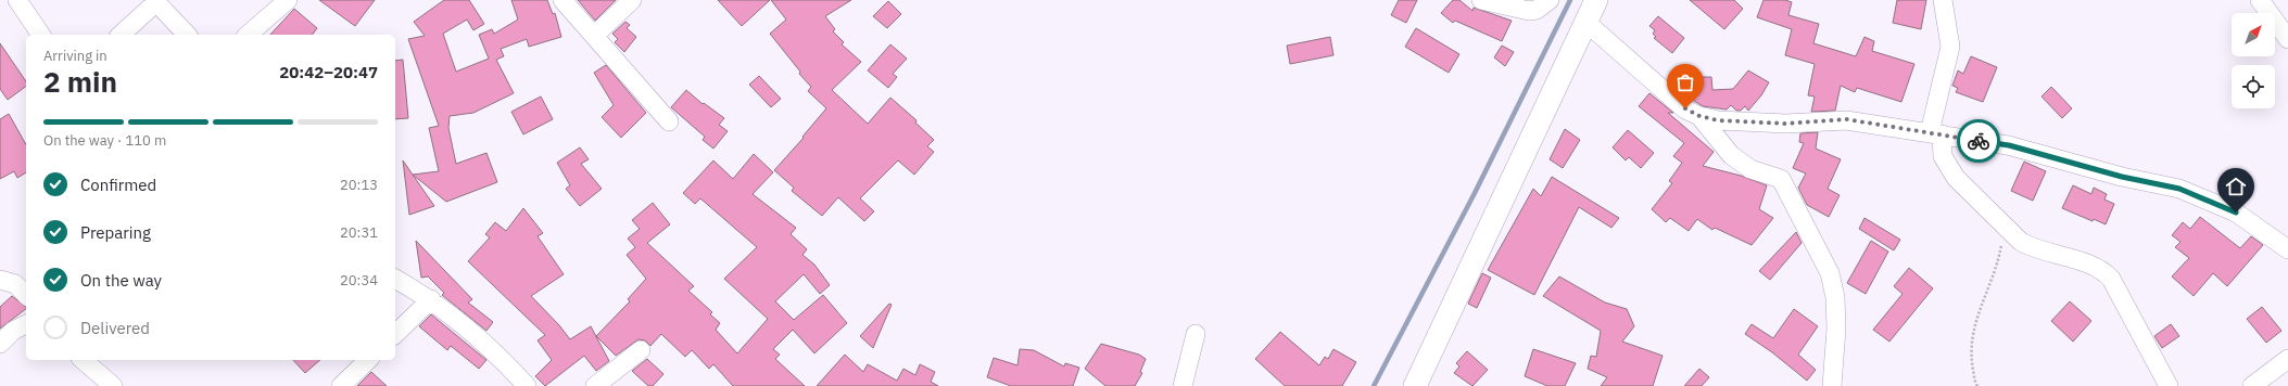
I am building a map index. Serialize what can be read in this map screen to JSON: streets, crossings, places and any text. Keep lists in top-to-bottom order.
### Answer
{
  "north": "top right",
  "page": {
    "heading": ["2 min", "Arriving in", "20:42–20:47"],
    "bar": "On the way · 110 m",
    "list": [
      ["Confirmed", "20:13"],
      ["Preparing", "20:31"],
      ["On the way", "20:34"],
      "Delivered"
    ]
  }
}
